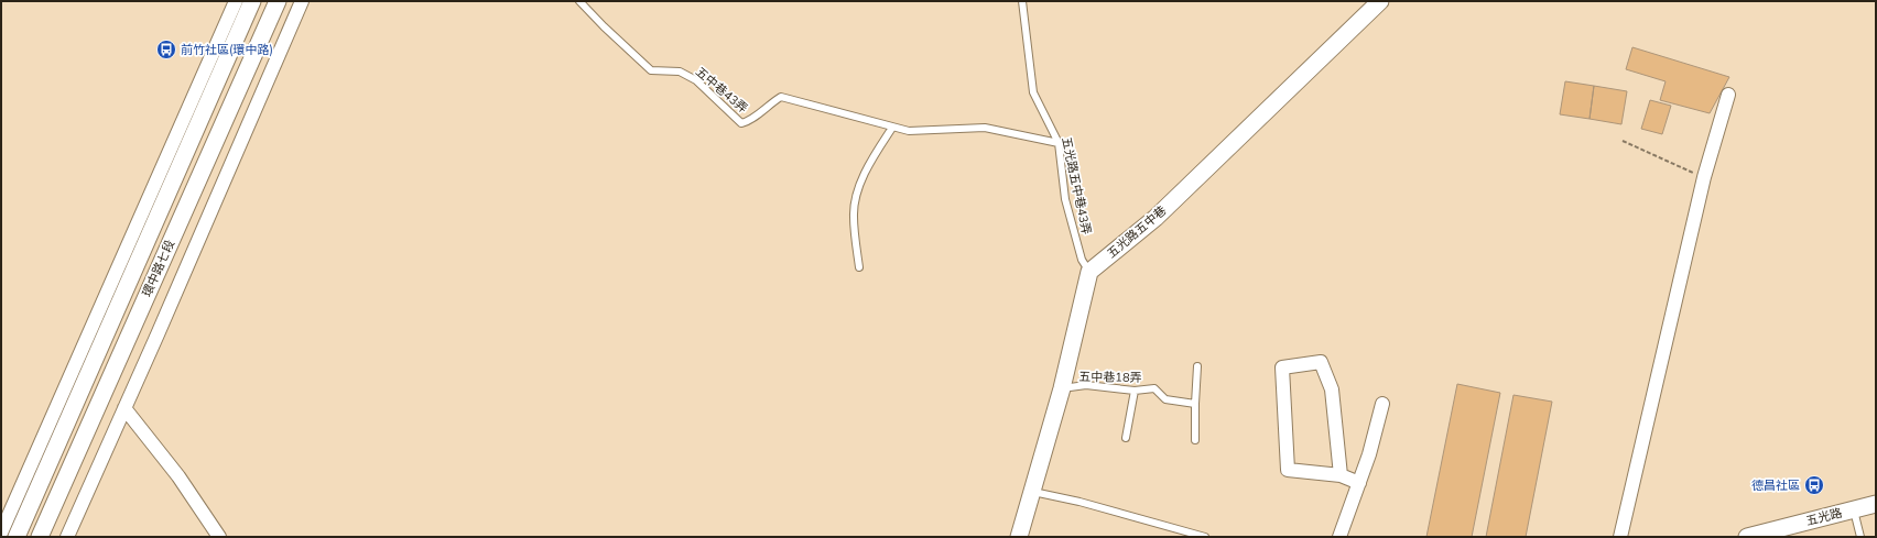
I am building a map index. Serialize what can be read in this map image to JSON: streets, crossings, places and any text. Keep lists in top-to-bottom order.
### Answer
{
  "streets": {
    "street": ["五光路五中巷", "環中路七段", "五光路"],
    "lane": ["五中巷43弄", "五光路五中巷43弄", "五中巷18弄"]
  },
  "crossings": [
    ["五中巷43弄", "五光路五中巷43弄"],
    ["五光路五中巷43弄", "五光路五中巷"]
  ],
  "places": {
    "bus stop": ["前竹社區(環中路)", "德昌社區"]
  }
}
